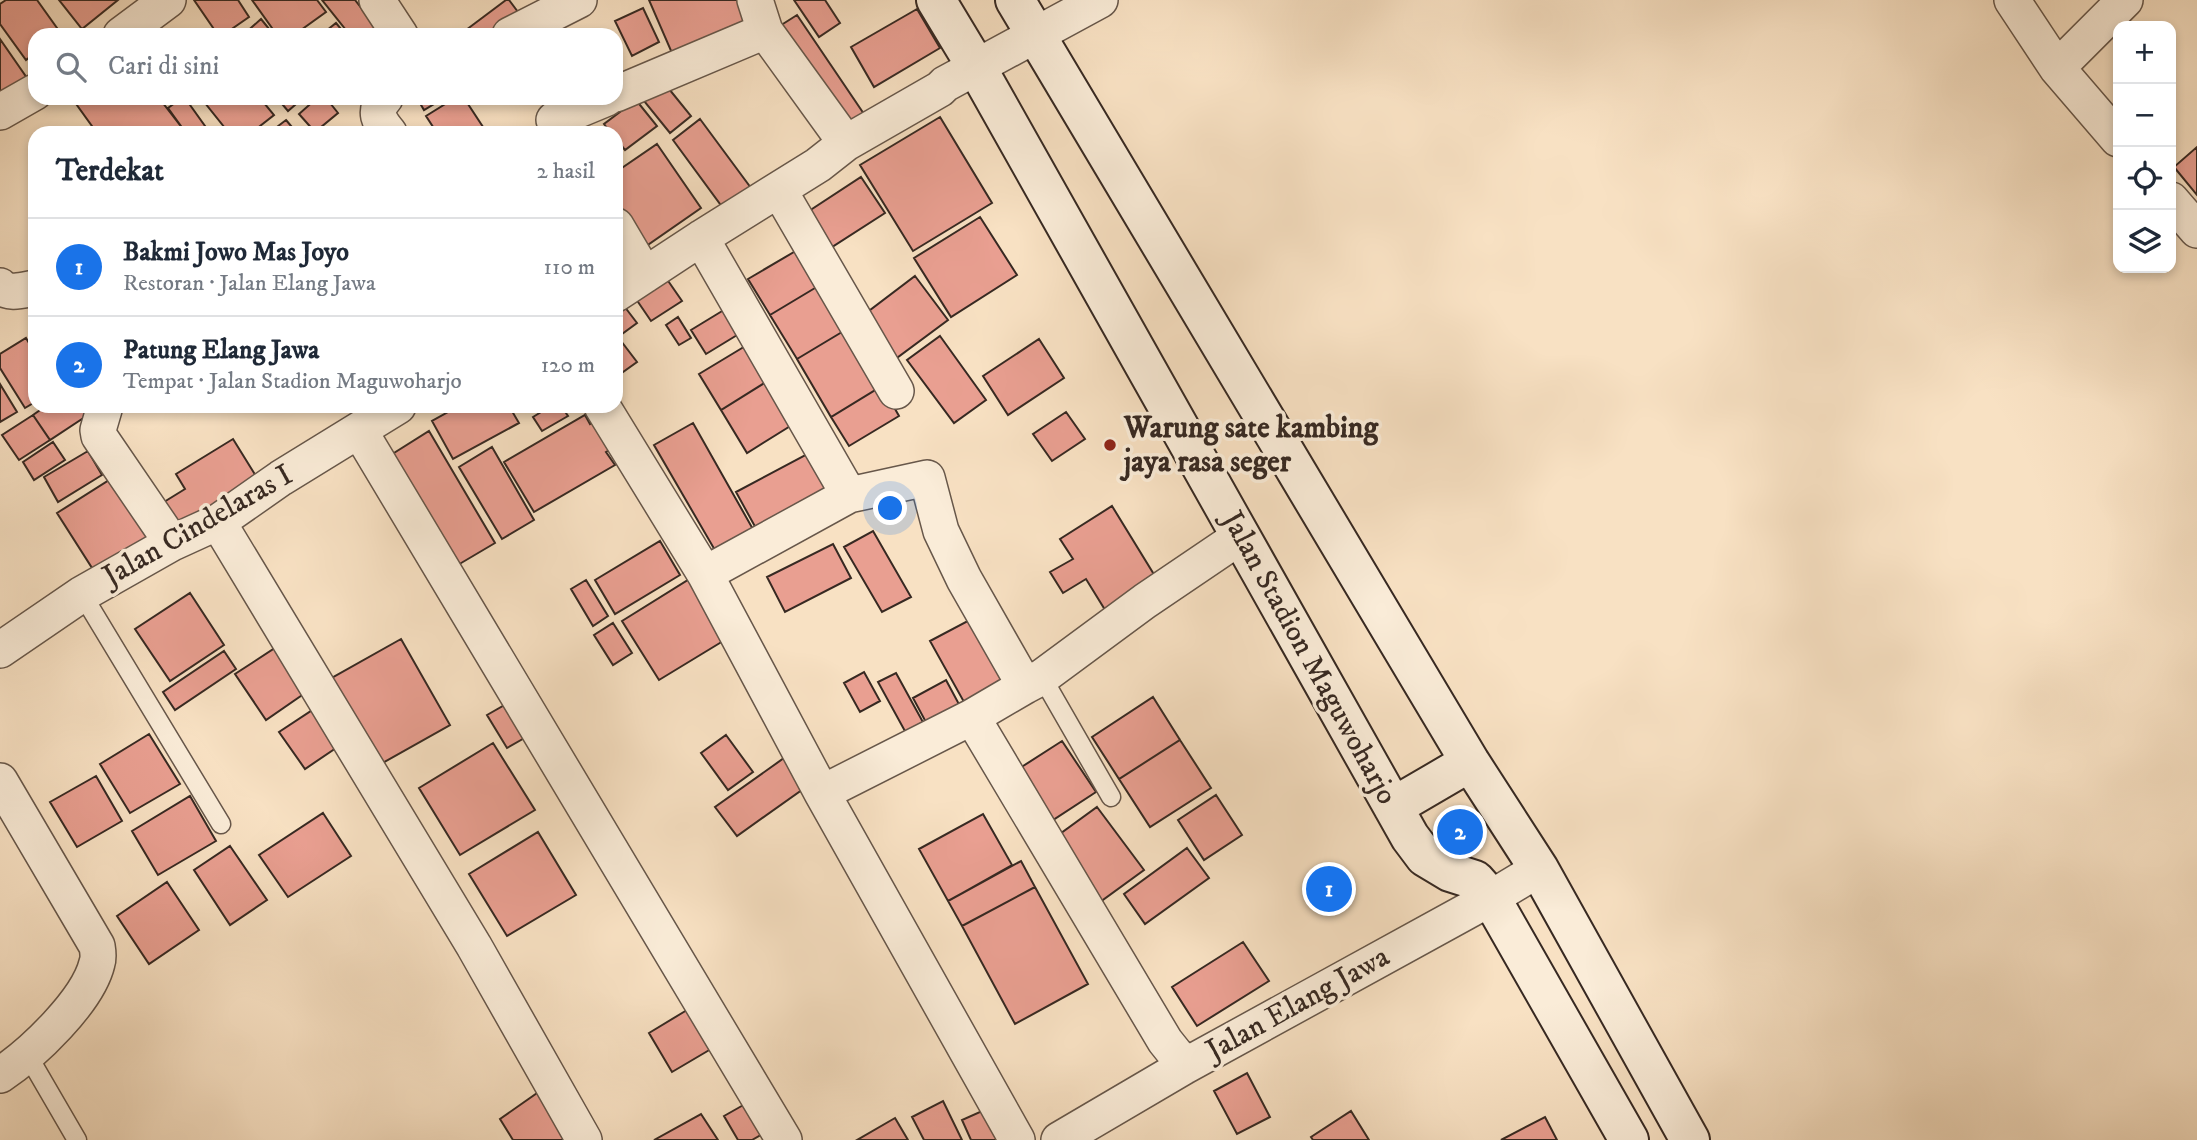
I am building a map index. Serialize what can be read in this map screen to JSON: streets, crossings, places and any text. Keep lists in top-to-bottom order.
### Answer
{
  "streets": {
    "main road": ["Jalan Stadion Maguwoharjo"],
    "street": ["Jalan Cindelaras I", "Jalan Elang Jawa"]
  },
  "crossings": [
    ["Jalan Stadion Maguwoharjo", "Jalan Elang Jawa"]
  ],
  "places": ["Warung sate kambing jaya rasa seger"],
  "page": {
    "map_buttons": ["+", "−"],
    "search": "Cari di sini",
    "heading": ["Terdekat", "2 hasil"],
    "list": [
      {
        "mark": "1",
        "name": "Bakmi Jowo Mas Joyo",
        "note": "Restoran · Jalan Elang Jawa",
        "value": "110 m"
      },
      {
        "mark": "2",
        "name": "Patung Elang Jawa",
        "note": "Tempat · Jalan Stadion Maguwoharjo",
        "value": "120 m"
      }
    ],
    "pins": ["2", "1"]
  }
}
